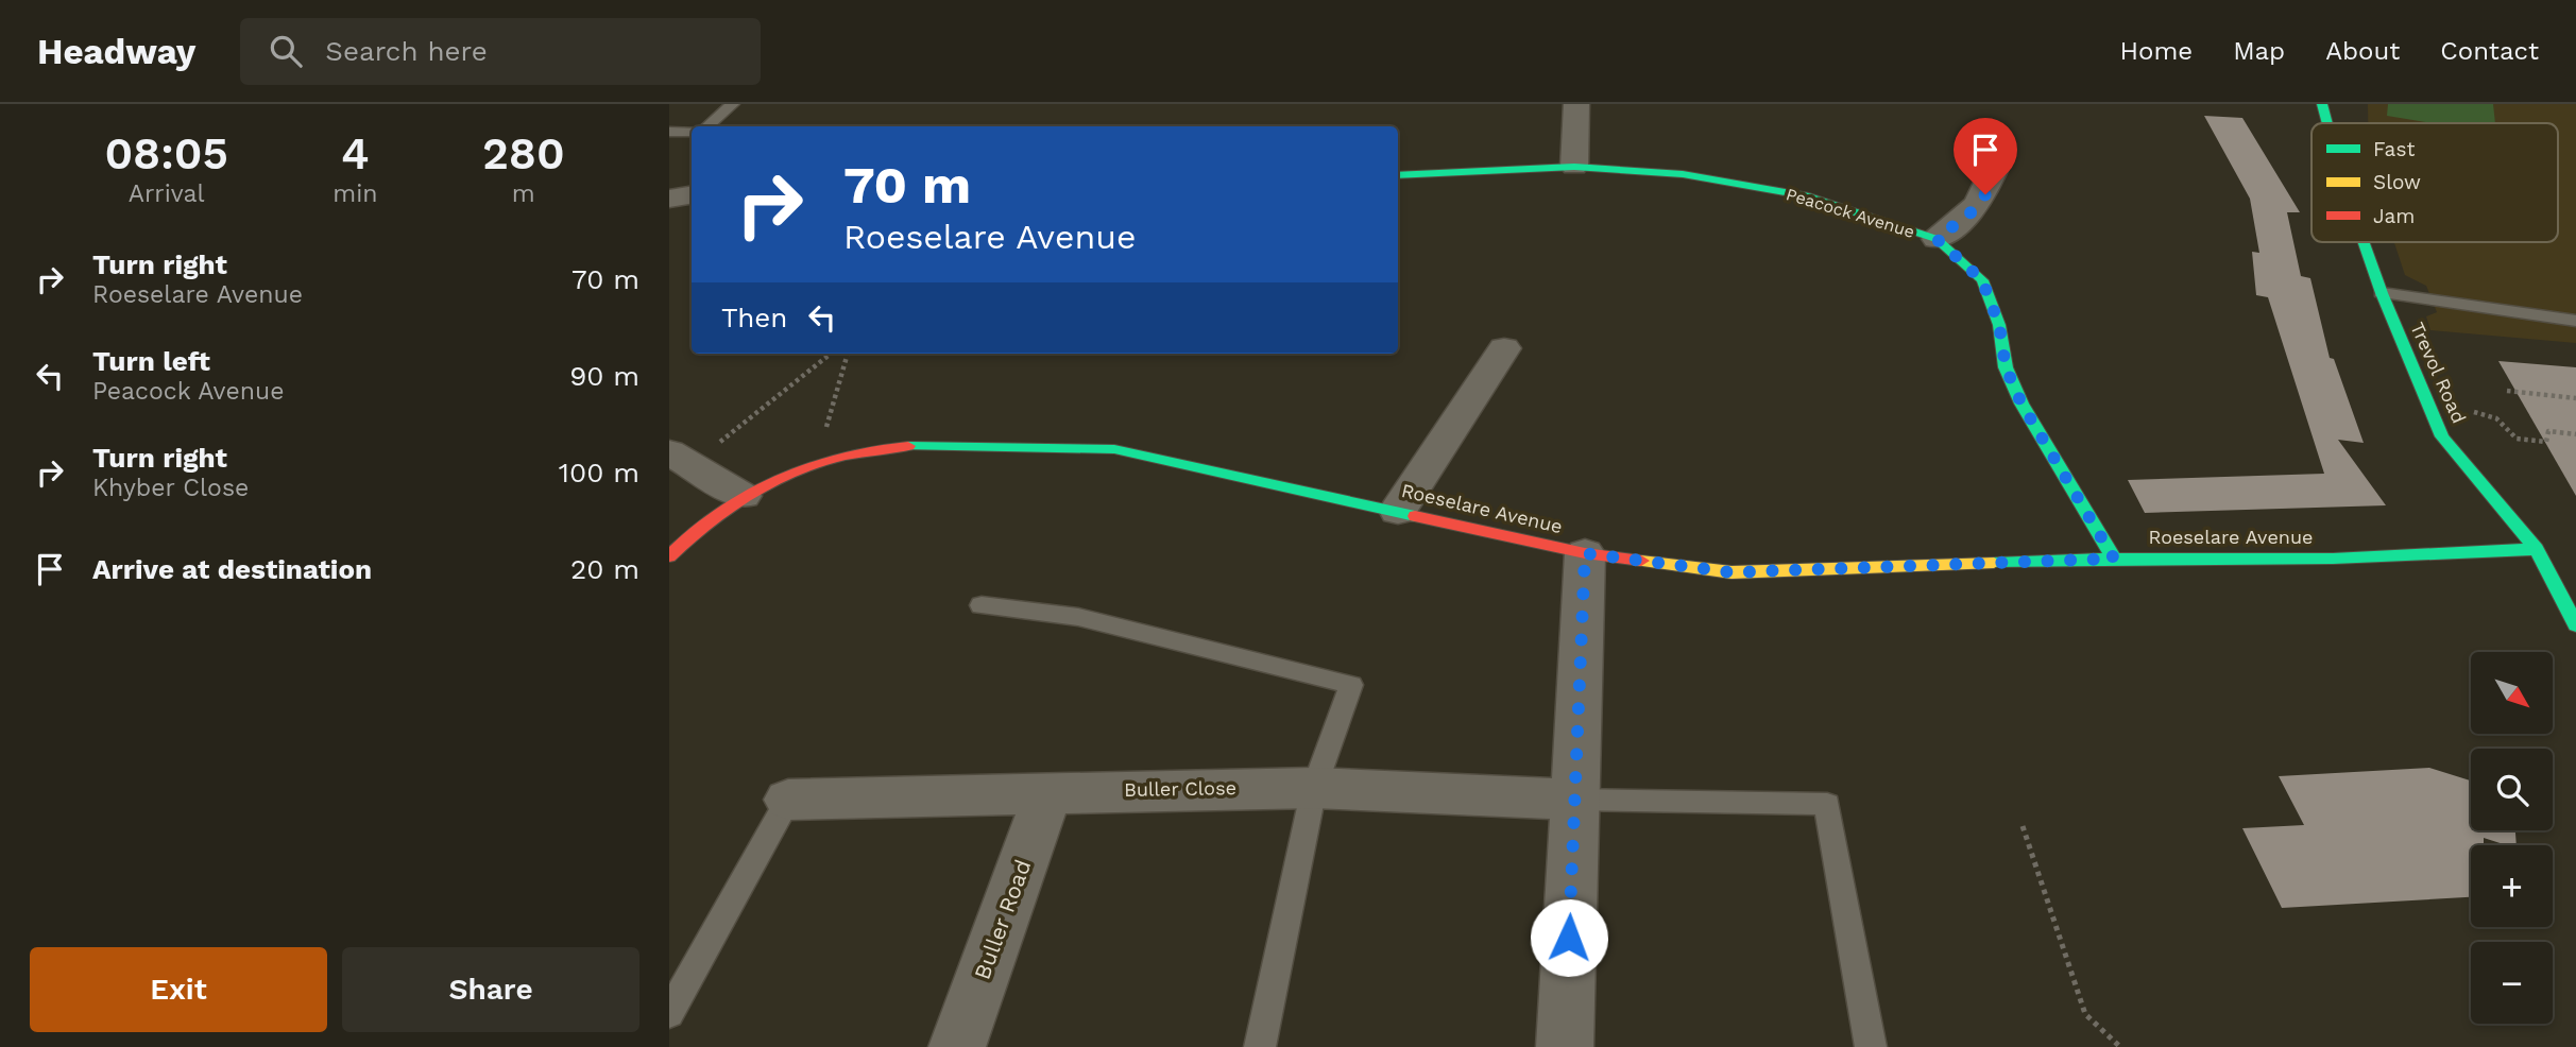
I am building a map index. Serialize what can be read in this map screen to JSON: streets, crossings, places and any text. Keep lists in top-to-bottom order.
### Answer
{
  "streets": {
    "street": [
      "Peacock Avenue",
      "Trevol Road",
      "Roeselare Avenue",
      "Buller Close",
      "Buller Road"
    ]
  },
  "crossings": [
    ["Peacock Avenue", "Roeselare Avenue"],
    ["Trevol Road", "Roeselare Avenue"],
    ["Buller Close", "Buller Road"]
  ],
  "legend": ["Fast", "Slow", "Jam"],
  "north": "bottom right",
  "page": {
    "header": "Headway",
    "search": "Search here",
    "nav": [
      "Home",
      "Map",
      "About",
      "Contact"
    ],
    "eta": [
      "08:05",
      "Arrival",
      "4",
      "min",
      "280",
      "m"
    ],
    "turn": ["70 m", "Roeselare Avenue"],
    "list": [
      {
        "name": "Turn right",
        "note": "Roeselare Avenue",
        "value": "70 m"
      },
      {
        "name": "Turn left",
        "note": "Peacock Avenue",
        "value": "90 m"
      },
      {
        "name": "Turn right",
        "note": "Khyber Close",
        "value": "100 m"
      },
      {
        "name": "Arrive at destination",
        "value": "20 m"
      }
    ],
    "then": "Then",
    "map_buttons": ["+", "−"],
    "buttons": ["Exit", "Share"]
  }
}
